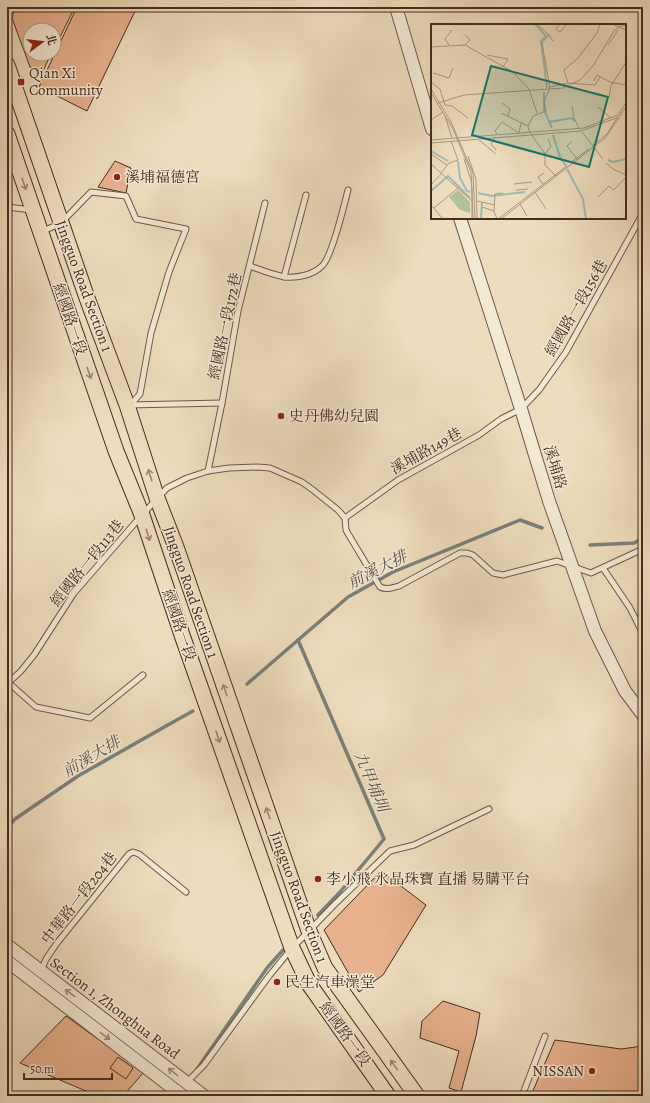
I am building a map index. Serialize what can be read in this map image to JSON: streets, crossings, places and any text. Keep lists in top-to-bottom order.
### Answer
{
  "streets": {
    "main road": ["Jingguo Road Section 1", "經國路一段"],
    "street": ["溪埔路", "Section 1, Zhonghua Road"],
    "lane": [
      "經國路一段156巷",
      "經國路一段172巷",
      "溪埔路149巷",
      "經國路一段113巷",
      "中華路一段204巷"
    ]
  },
  "crossings": [
    ["Jingguo Road Section 1", "經國路一段172巷"],
    ["Jingguo Road Section 1", "經國路一段113巷"],
    ["經國路一段156巷", "溪埔路149巷"],
    ["經國路一段156巷", "溪埔路"],
    ["經國路一段", "經國路一段113巷"],
    ["溪埔路149巷", "溪埔路"],
    ["中華路一段204巷", "Section 1, Zhonghua Road"]
  ],
  "one_way": ["Jingguo Road Section 1", "經國路一段"],
  "water": ["前溪大排", "九甲埔圳"],
  "places": {
    "transit": ["Qian Xi Community"],
    "other": [
      "溪埔福德宮",
      "史丹佛幼兒園",
      "李小飛 水晶珠寶 直播 易購平台",
      "民生汽車澡堂",
      "NISSAN"
    ]
  },
  "scale_bar": "50 m",
  "north": "right"
}
